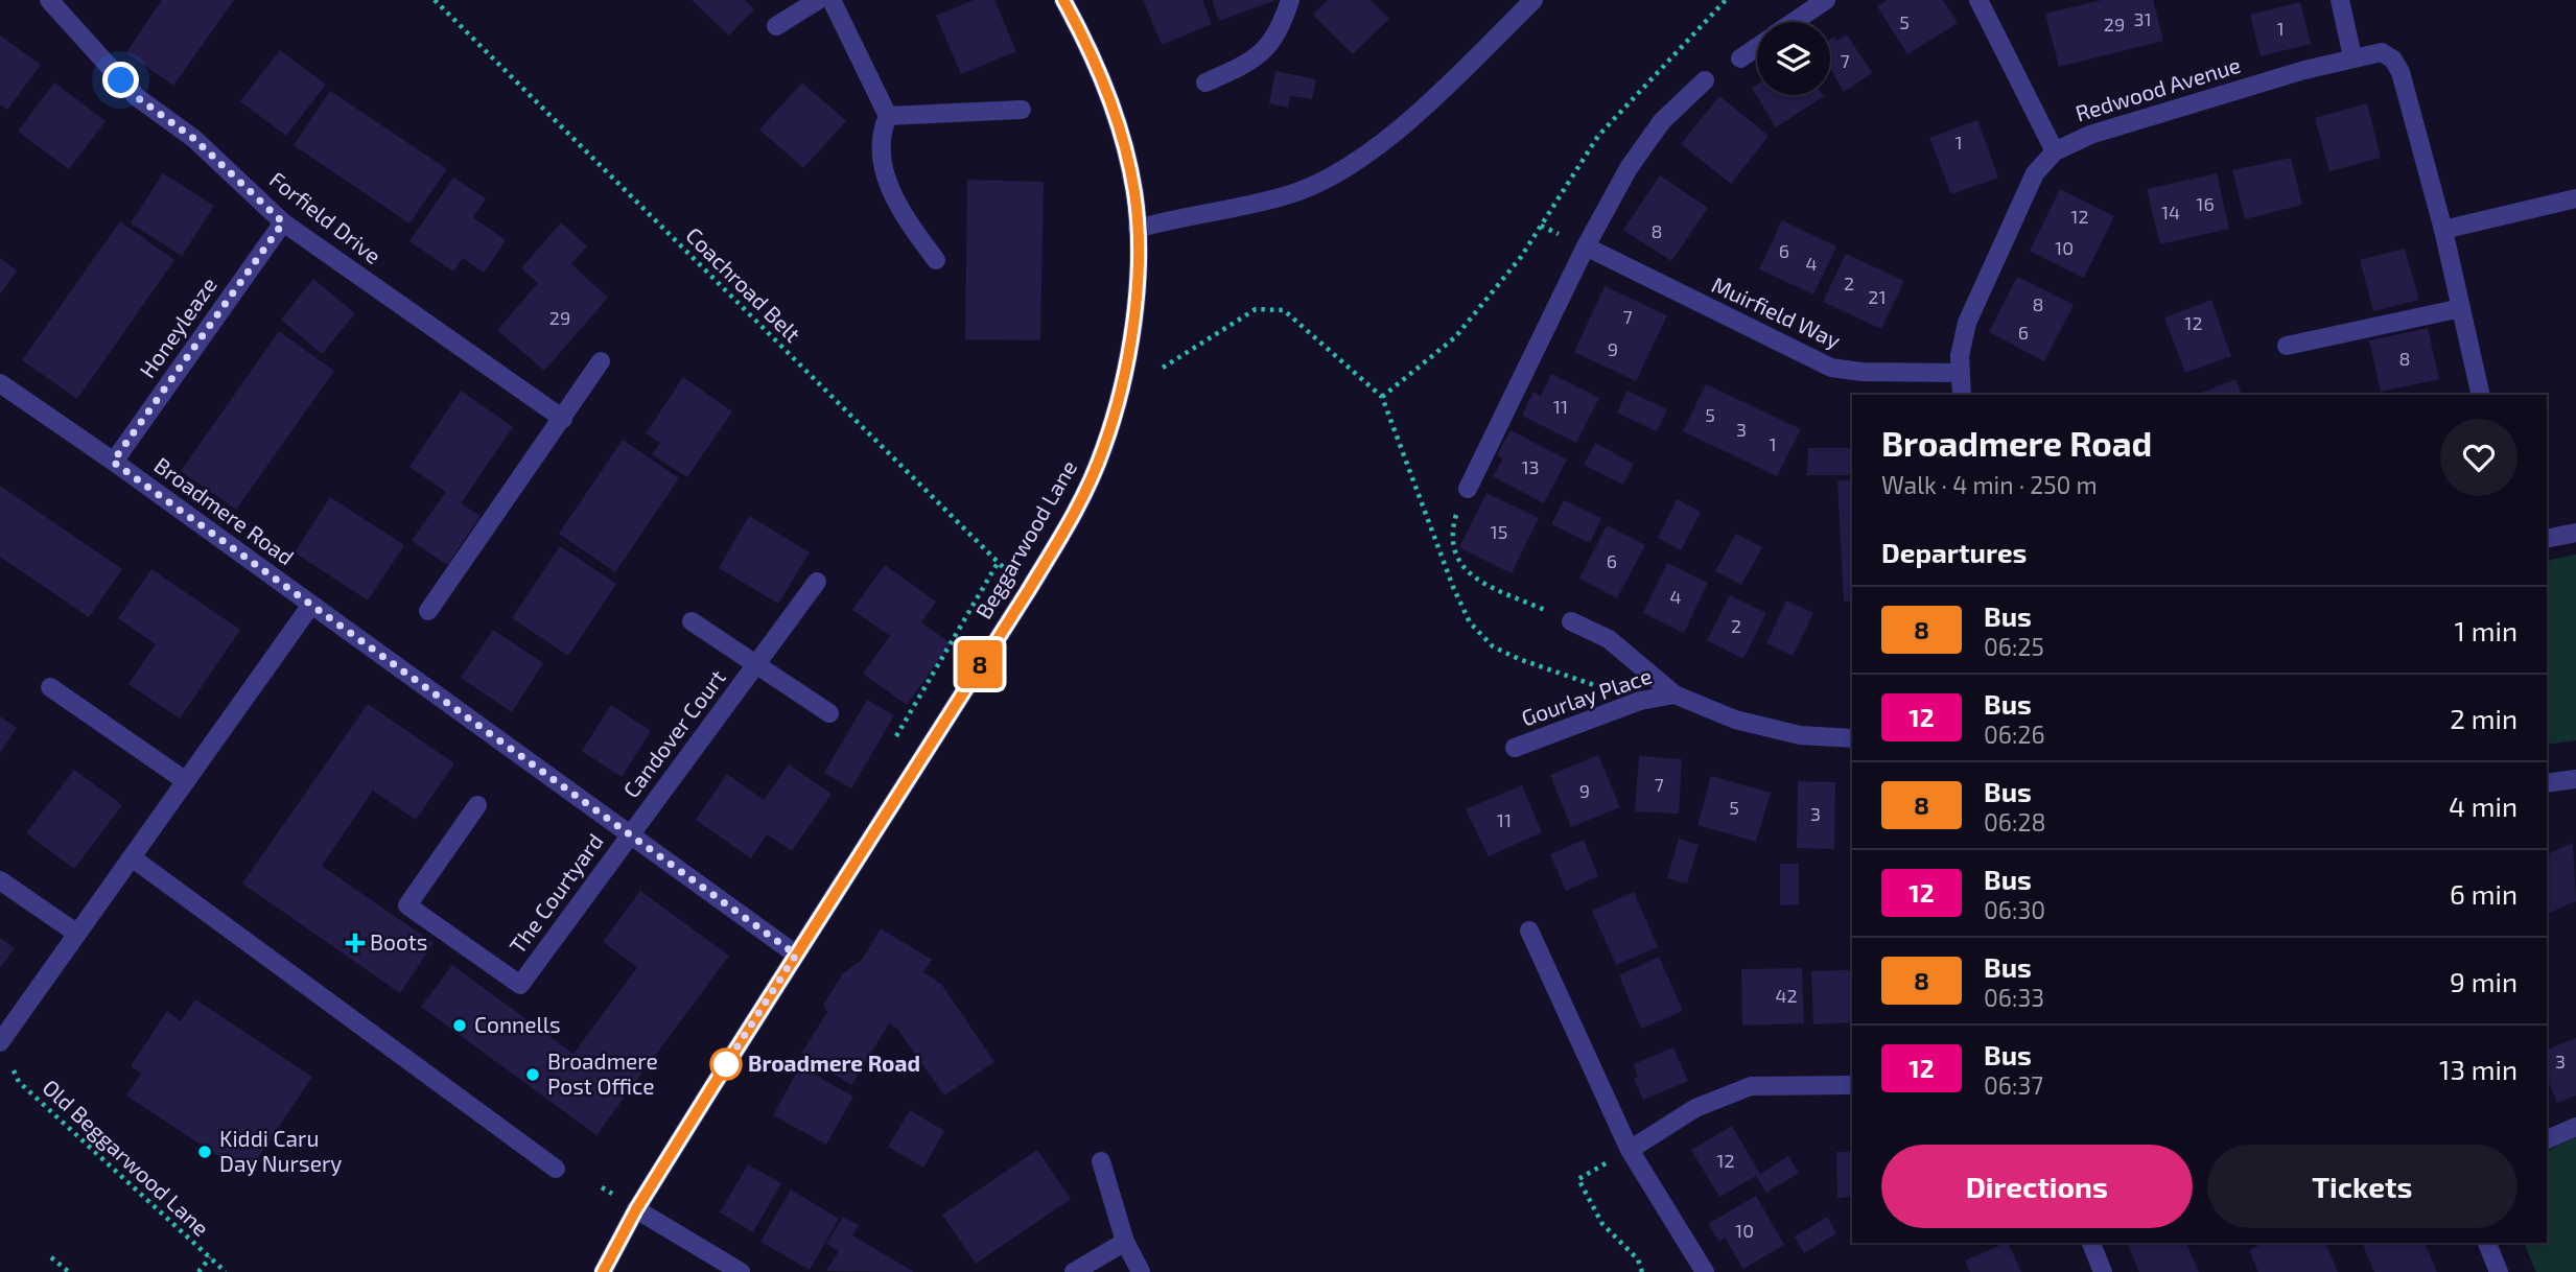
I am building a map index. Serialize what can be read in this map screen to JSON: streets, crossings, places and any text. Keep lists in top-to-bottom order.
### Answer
{
  "streets": {
    "street": [
      "Redwood Avenue",
      "Forfield Drive",
      "Muirfield Way",
      "Honeyleaze",
      "Broadmere Road",
      "Beggarwood Lane",
      "Gourlay Place",
      "Candover Court",
      "The Courtyard"
    ],
    "path": ["Coachroad Belt", "Old Beggarwood Lane"]
  },
  "crossings": [
    ["Redwood Avenue", "Muirfield Way"],
    ["Forfield Drive", "Honeyleaze"],
    ["Coachroad Belt", "Beggarwood Lane"],
    ["Honeyleaze", "Broadmere Road"],
    ["Broadmere Road", "Beggarwood Lane"],
    ["Broadmere Road", "Candover Court"],
    ["Broadmere Road", "The Courtyard"],
    ["Candover Court", "The Courtyard"]
  ],
  "places": {
    "health": ["Boots"],
    "other": [
      "Connells",
      "Broadmere Road",
      "Broadmere Post Office",
      "Kiddi Caru Day Nursery"
    ]
  },
  "lines": ["bus line 8"],
  "house_numbers": [
    "31",
    "5",
    "29",
    "1",
    "7",
    "1",
    "16",
    "14",
    "12",
    "8",
    "10",
    "6",
    "4",
    "2",
    "21",
    "8",
    "7",
    "29",
    "12",
    "6",
    "9",
    "8",
    "11",
    "5",
    "3",
    "1",
    "13",
    "15",
    "6",
    "4",
    "2",
    "7",
    "9",
    "5",
    "3",
    "11",
    "42",
    "3",
    "12",
    "10"
  ],
  "page": {
    "on_map": "8",
    "heading": [
      ["Broadmere Road", "Walk · 4 min · 250 m"],
      "Departures"
    ],
    "list": [
      {
        "mark": "8",
        "name": "Bus",
        "note": "06:25",
        "value": "1 min"
      },
      {
        "mark": "12",
        "name": "Bus",
        "note": "06:26",
        "value": "2 min"
      },
      {
        "mark": "8",
        "name": "Bus",
        "note": "06:28",
        "value": "4 min"
      },
      {
        "mark": "12",
        "name": "Bus",
        "note": "06:30",
        "value": "6 min"
      },
      {
        "mark": "8",
        "name": "Bus",
        "note": "06:33",
        "value": "9 min"
      },
      {
        "mark": "12",
        "name": "Bus",
        "note": "06:37",
        "value": "13 min"
      }
    ],
    "buttons": ["Directions", "Tickets"]
  }
}
